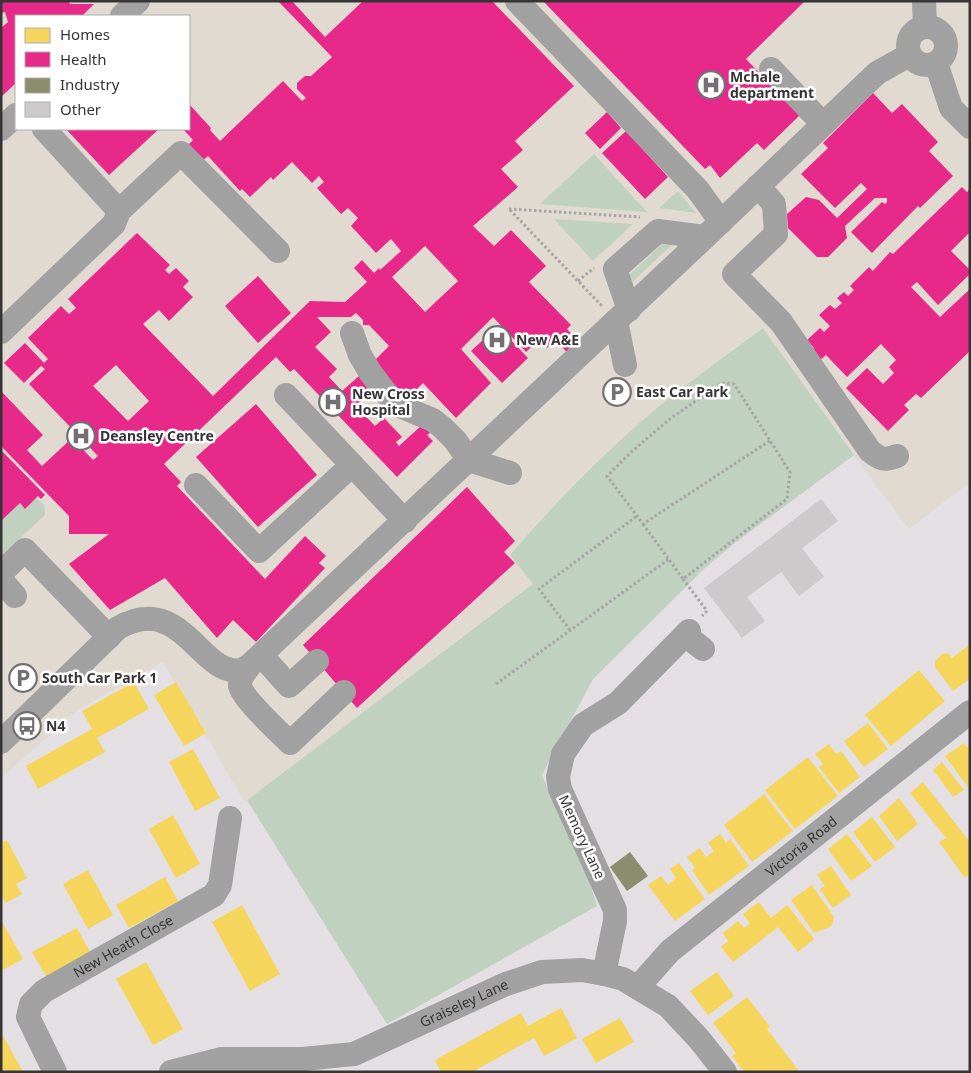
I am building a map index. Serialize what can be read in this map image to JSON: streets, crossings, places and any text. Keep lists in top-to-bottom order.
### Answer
{
  "streets": {
    "street": [
      "Memory Lane",
      "Victoria Road",
      "New Heath Close",
      "Graiseley Lane"
    ]
  },
  "crossings": [
    ["Memory Lane", "Graiseley Lane"],
    ["Victoria Road", "Graiseley Lane"]
  ],
  "places": {
    "hospital": [
      "Mchale department",
      "New A&E",
      "New Cross Hospital",
      "Deansley Centre"
    ],
    "parking": ["East Car Park", "South Car Park 1"],
    "bus stop": ["N4"]
  },
  "legend": [
    "Homes",
    "Health",
    "Industry",
    "Other"
  ]
}
